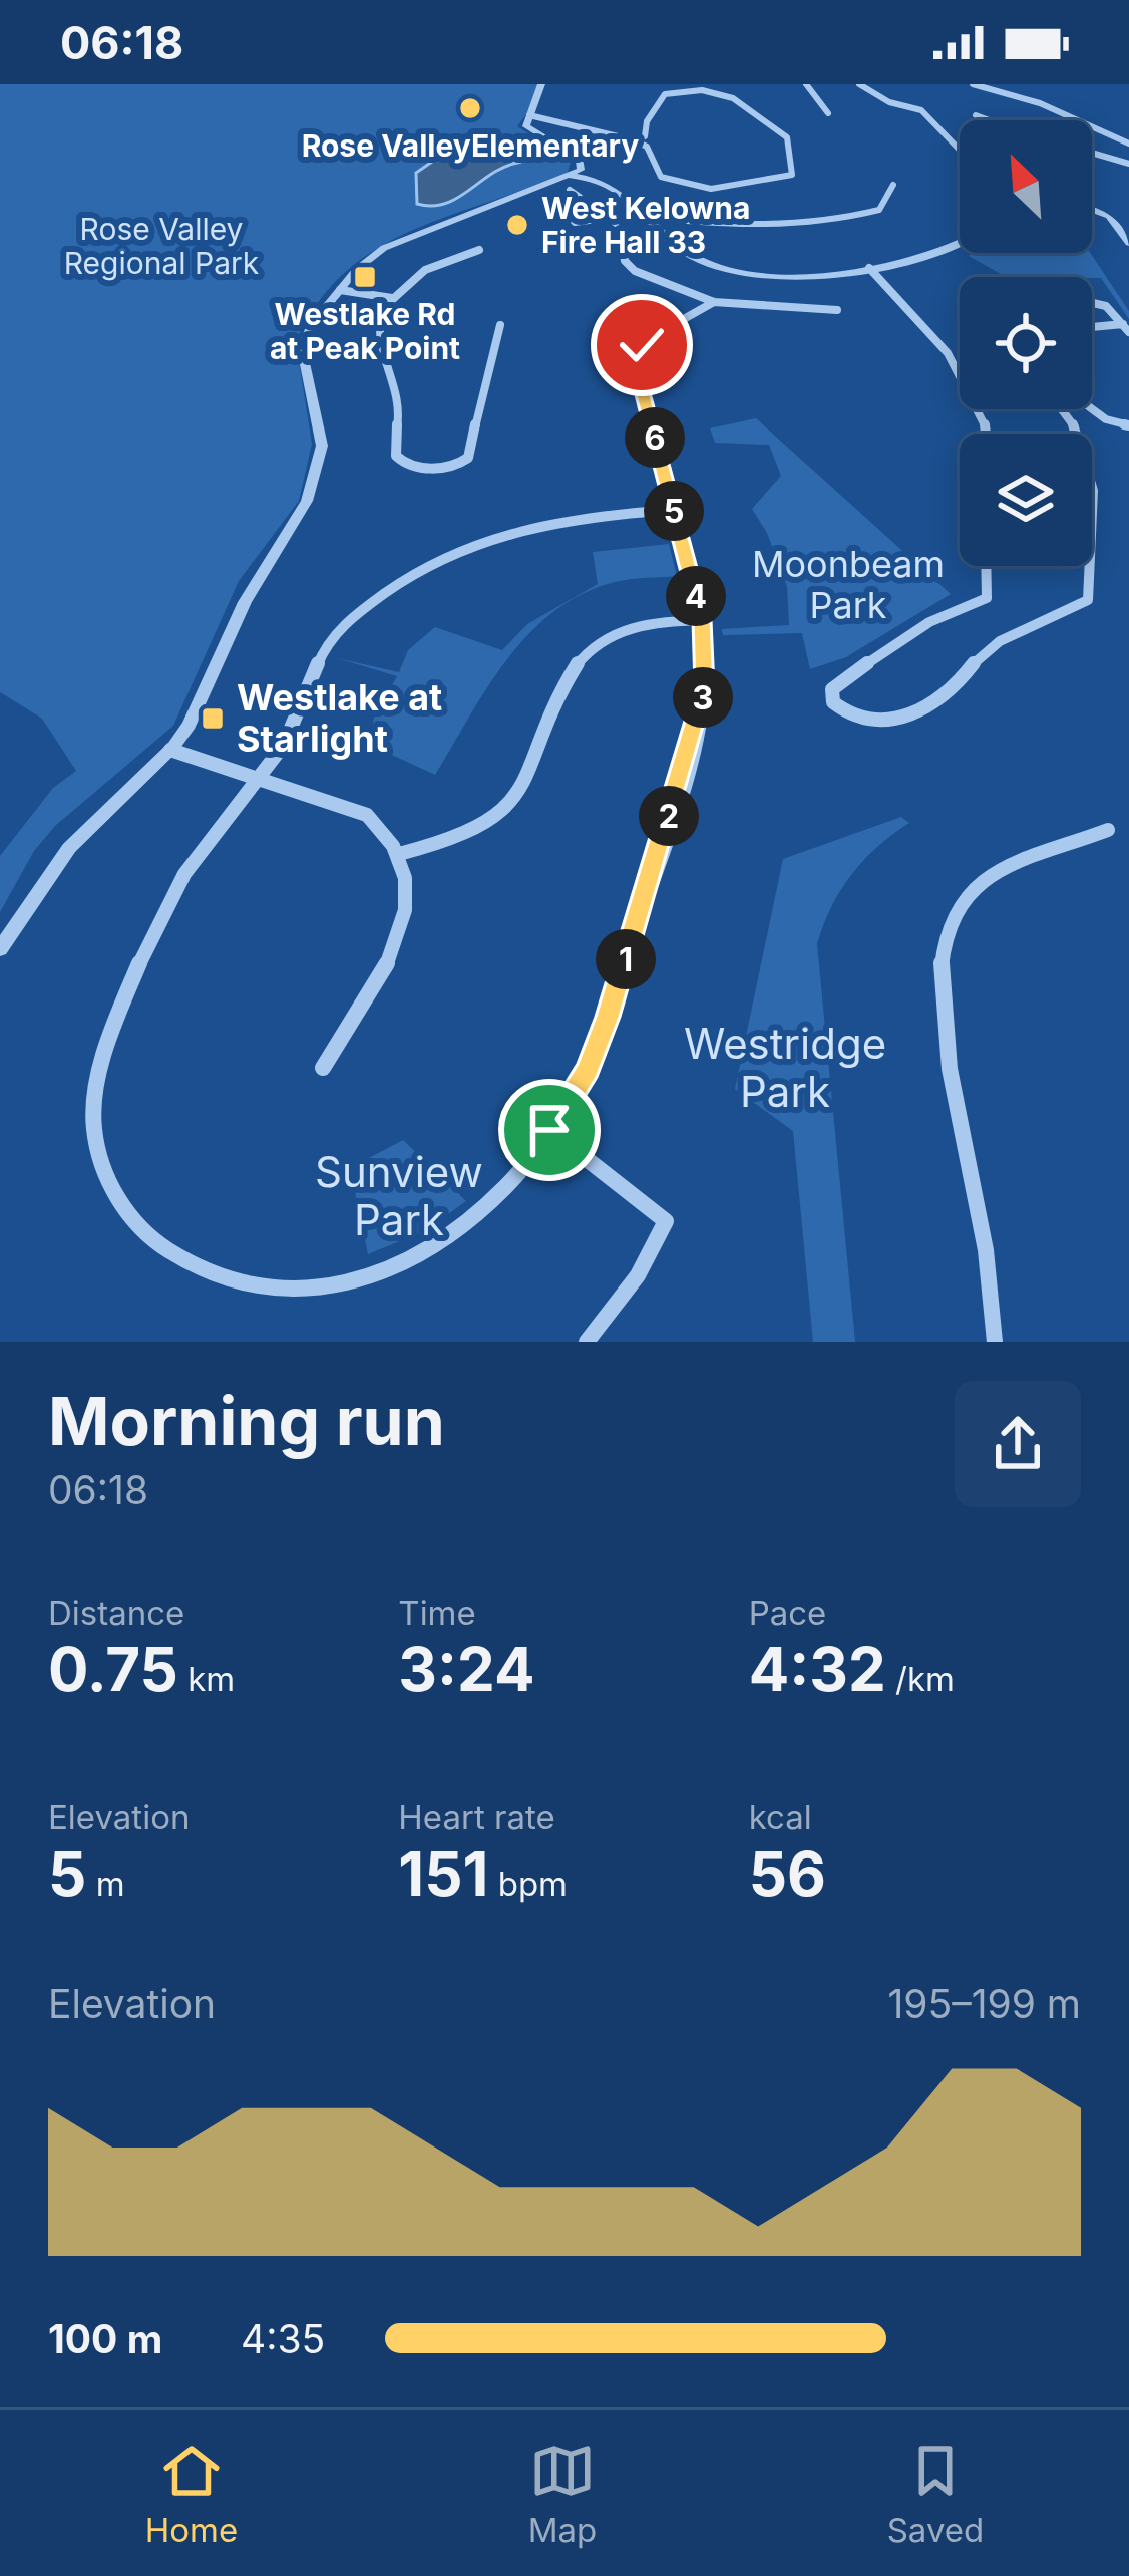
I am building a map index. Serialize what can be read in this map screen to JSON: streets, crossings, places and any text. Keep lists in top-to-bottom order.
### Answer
{
  "parks": [
    "Rose Valley Regional Park",
    "Moonbeam Park",
    "Westridge Park",
    "Sunview Park"
  ],
  "places": {
    "other": ["Rose ValleyElementary", "West Kelowna Fire Hall 33"],
    "transit": ["Westlake Rd at Peak Point", "Westlake at Starlight"]
  },
  "north": "top left",
  "page": {
    "status": "06:18",
    "pins": [
      "6",
      "5",
      "4",
      "3",
      "2",
      "1"
    ],
    "heading": ["Morning run", "06:18"],
    "stats": [
      ["Distance", "0.75 km"],
      ["Time", "3:24"],
      ["Pace", "4:32 /km"],
      ["Elevation", "5 m"],
      ["Heart rate", "151 bpm"],
      ["kcal", "56"]
    ],
    "chart": ["Elevation", "195–199 m"],
    "list": [
      {
        "name": "100 m",
        "note": "4:35"
      }
    ],
    "tabs": ["Home", "Map", "Saved"]
  }
}
